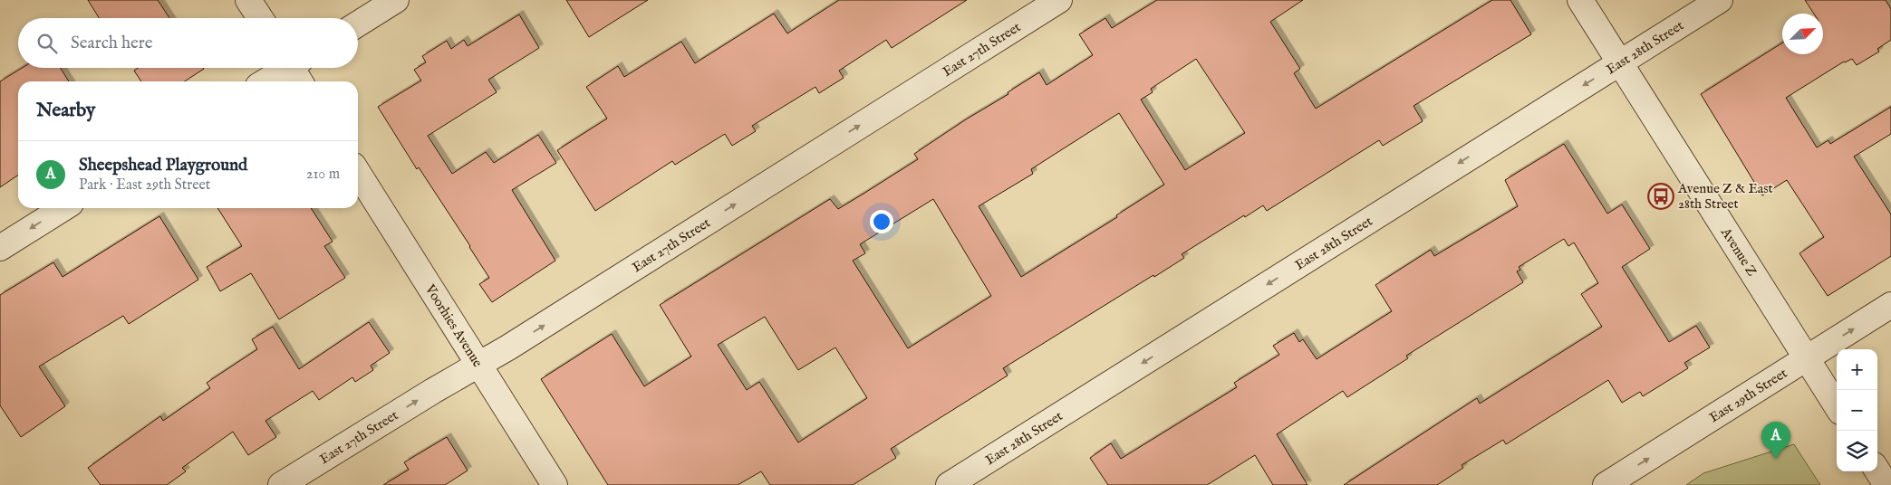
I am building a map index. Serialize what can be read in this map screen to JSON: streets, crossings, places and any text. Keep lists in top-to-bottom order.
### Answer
{
  "streets": {
    "street": [
      "East 28th Street",
      "East 27th Street",
      "Avenue Z",
      "Voorhies Avenue",
      "East 29th Street"
    ]
  },
  "crossings": [
    ["East 28th Street", "Avenue Z"],
    ["East 27th Street", "Voorhies Avenue"],
    ["Avenue Z", "East 29th Street"]
  ],
  "one_way": ["East 28th Street", "East 27th Street", "East 29th Street"],
  "places": {
    "bus stop": ["Avenue Z & East 28th Street"]
  },
  "north": "top right",
  "page": {
    "search": "Search here",
    "heading": "Nearby",
    "list": [
      {
        "mark": "A",
        "name": "Sheepshead Playground",
        "note": "Park · East 29th Street",
        "value": "210 m"
      }
    ],
    "map_buttons": ["+", "−"],
    "pins": "A"
  }
}
